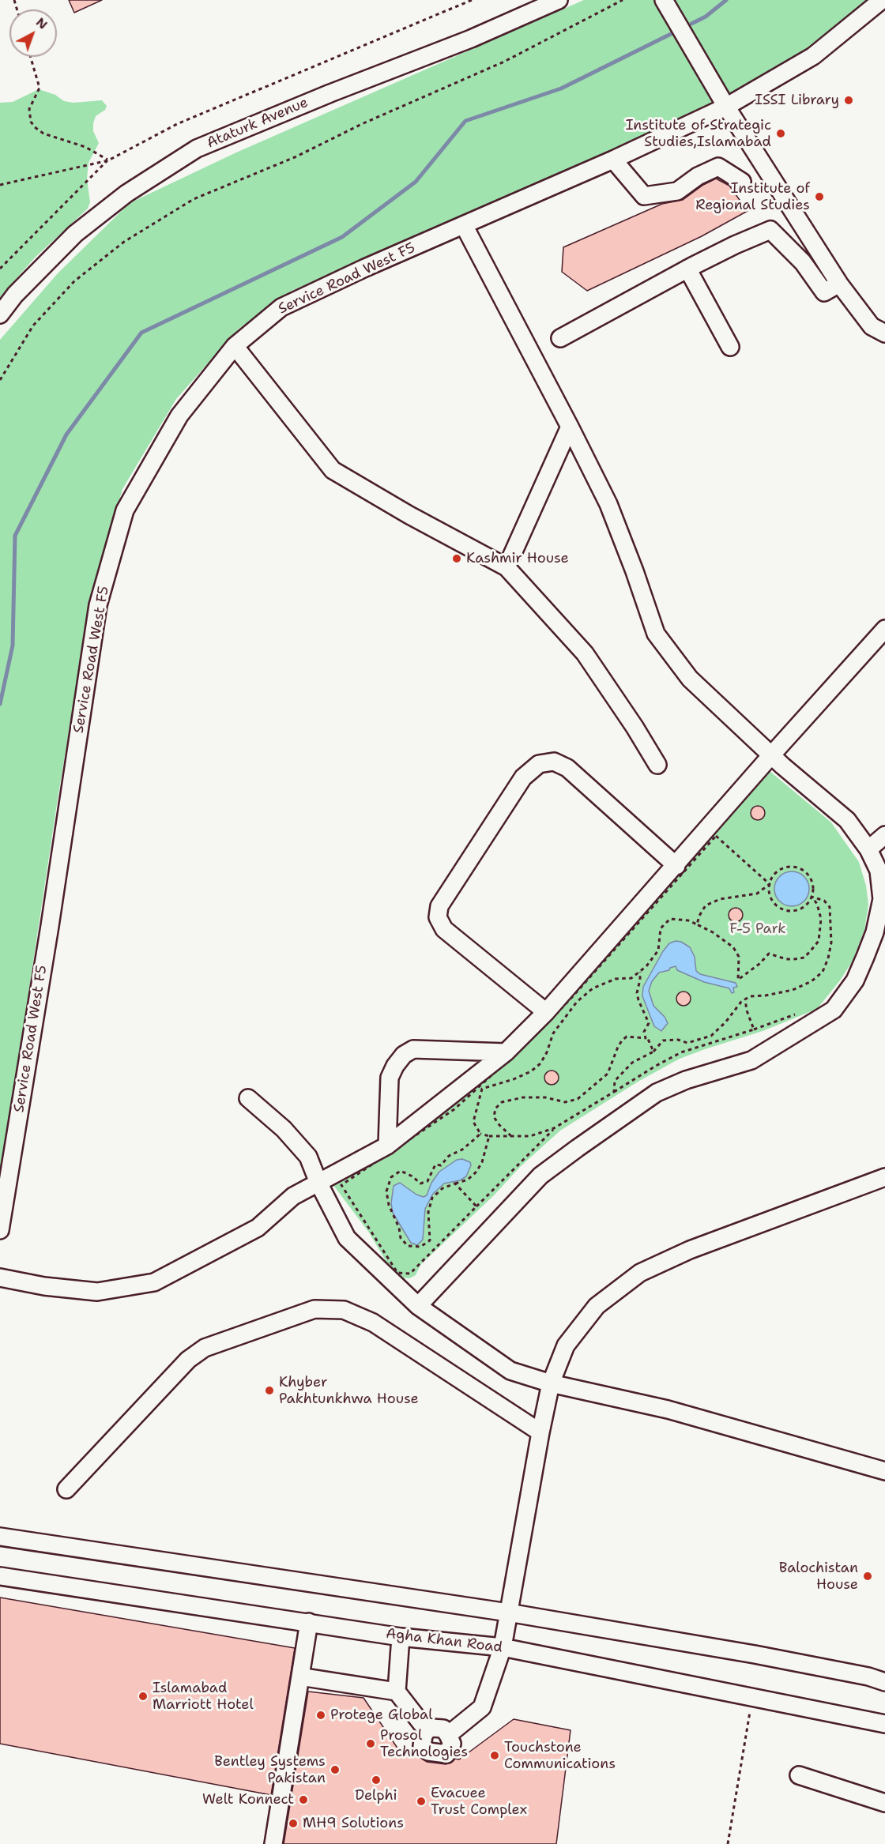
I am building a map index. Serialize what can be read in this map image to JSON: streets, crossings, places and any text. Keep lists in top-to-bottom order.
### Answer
{
  "streets": {
    "street": ["Ataturk Avenue", "Service Road West F5", "Agha Khan Road"]
  },
  "parks": ["F-5 Park"],
  "places": [
    "ISSI Library",
    "Institute of Strategic Studies,Islamabad",
    "Institute of Regional Studies",
    "Kashmir House",
    "Khyber Pakhtunkhwa House",
    "Balochistan House",
    "Islamabad Marriott Hotel",
    "Protege Global",
    "Prosol Technologies",
    "Touchstone Communications",
    "Bentley Systems Pakistan",
    "Delphi",
    "Welt Konnect",
    "Evacuee Trust Complex",
    "MH9 Solutions"
  ],
  "north": "top right"
}
